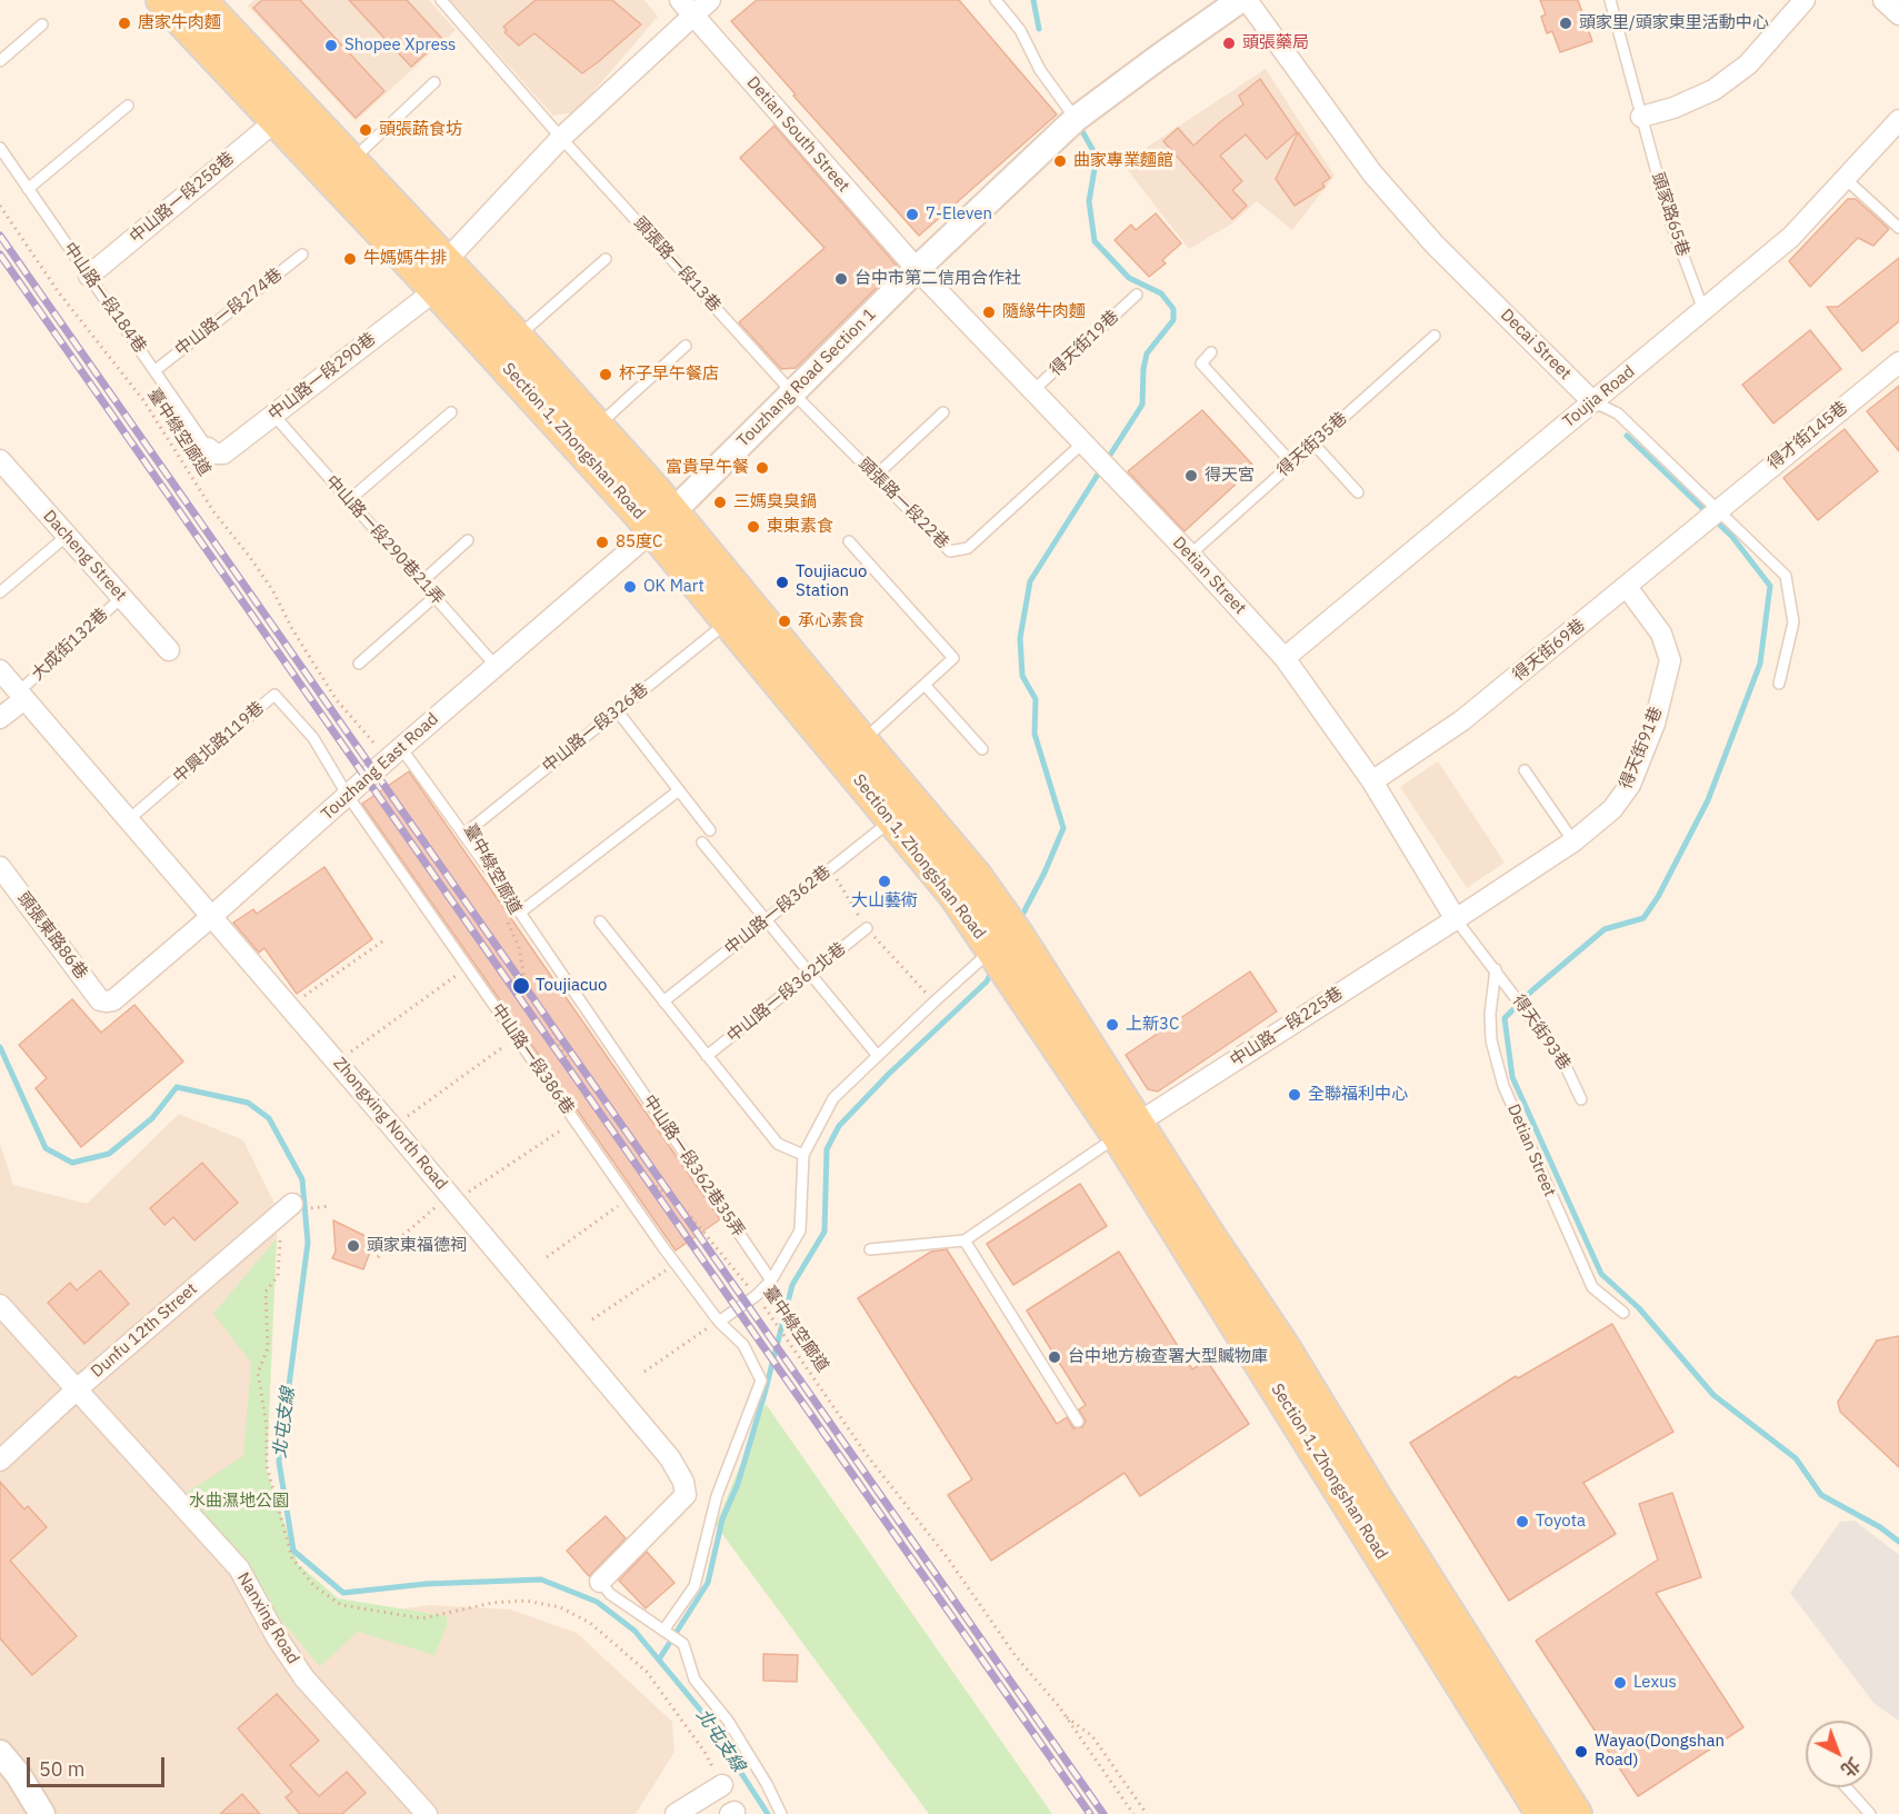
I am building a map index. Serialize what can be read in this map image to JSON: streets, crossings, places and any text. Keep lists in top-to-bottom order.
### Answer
{
  "streets": {
    "main road": ["Section 1, Zhongshan Road"],
    "street": [
      "Detian South Street",
      "中山路一段258巷",
      "Decai Street",
      "中山路一段290巷",
      "Touzhang Road Section 1",
      "Toujia Road",
      "得才街145巷",
      "Dacheng Street",
      "Detian Street",
      "得天街69巷",
      "得天街91巷",
      "Touzhang East Road",
      "頭張東路86巷",
      "中山路一段225巷",
      "Zhongxing North Road",
      "Dunfu 12th Street",
      "Nanxing Road"
    ],
    "lane": [
      "頭家路65巷",
      "頭張路一段13巷",
      "中山路一段184巷",
      "中山路一段274巷",
      "得天街19巷",
      "得天街35巷",
      "頭張路一段22巷",
      "中山路一段290巷21弄",
      "大成街132巷",
      "中山路一段326巷",
      "中興北路119巷",
      "中山路一段362巷",
      "中山路一段362北巷",
      "得天街93巷",
      "中山路一段386巷",
      "中山路一段362巷35弄"
    ],
    "path": ["臺中綠空廊道"]
  },
  "crossings": [
    ["Detian South Street", "中山路一段290巷"],
    ["Detian South Street", "Touzhang Road Section 1"],
    ["Detian South Street", "Detian Street"],
    ["中山路一段258巷", "中山路一段184巷"],
    ["中山路一段258巷", "Section 1, Zhongshan Road"],
    ["頭家路65巷", "Toujia Road"],
    ["頭張路一段13巷", "中山路一段290巷"],
    ["頭張路一段13巷", "Touzhang Road Section 1"],
    ["頭張路一段13巷", "頭張路一段22巷"],
    ["中山路一段184巷", "中山路一段274巷"],
    ["中山路一段184巷", "中山路一段290巷"],
    ["得天街19巷", "Detian Street"],
    ["Decai Street", "Toujia Road"],
    ["Decai Street", "得才街145巷"],
    ["Decai Street", "得天街69巷"],
    ["中山路一段290巷", "Section 1, Zhongshan Road"],
    ["中山路一段290巷", "中山路一段290巷21弄"],
    ["Touzhang Road Section 1", "Section 1, Zhongshan Road"],
    ["Touzhang Road Section 1", "頭張路一段22巷"],
    ["Touzhang Road Section 1", "Detian Street"],
    ["Touzhang Road Section 1", "Touzhang East Road"],
    ["Toujia Road", "Detian Street"],
    ["臺中綠空廊道", "Touzhang East Road"],
    ["臺中綠空廊道", "中山路一段362巷35弄"],
    ["得才街145巷", "得天街69巷"],
    ["Section 1, Zhongshan Road", "中山路一段326巷"],
    ["Section 1, Zhongshan Road", "Touzhang East Road"],
    ["Section 1, Zhongshan Road", "中山路一段362巷"],
    ["Section 1, Zhongshan Road", "中山路一段225巷"],
    ["得天街35巷", "Detian Street"],
    ["頭張路一段22巷", "Detian Street"],
    ["中山路一段290巷21弄", "Touzhang East Road"],
    ["Dacheng Street", "大成街132巷"],
    ["Detian Street", "得天街69巷"],
    ["Detian Street", "得天街91巷"],
    ["Detian Street", "中山路一段225巷"],
    ["Detian Street", "得天街93巷"],
    ["大成街132巷", "Zhongxing North Road"],
    ["得天街69巷", "得天街91巷"],
    ["中山路一段326巷", "中山路一段362巷35弄"],
    ["中興北路119巷", "Touzhang East Road"],
    ["中興北路119巷", "中山路一段386巷"],
    ["中興北路119巷", "Zhongxing North Road"],
    ["得天街91巷", "中山路一段225巷"],
    ["得天街91巷", "得天街93巷"],
    ["Touzhang East Road", "頭張東路86巷"],
    ["Touzhang East Road", "中山路一段386巷"],
    ["Touzhang East Road", "Zhongxing North Road"],
    ["Touzhang East Road", "中山路一段362巷35弄"],
    ["中山路一段225巷", "得天街93巷"],
    ["Dunfu 12th Street", "Nanxing Road"]
  ],
  "water": ["北屯支線"],
  "parks": ["水曲濕地公園"],
  "places": [
    "唐家牛肉麵",
    "頭家里/頭家東里活動中心",
    "頭張藥局",
    "Shopee Xpress",
    "頭張蔬食坊",
    "曲家專業麵館",
    "7-Eleven",
    "牛媽媽牛排",
    "台中市第二信用合作社",
    "隨緣牛肉麵",
    "杯子早午餐店",
    "富貴早午餐",
    "得天宮",
    "三媽臭臭鍋",
    "東東素食",
    "85度C",
    "Toujiacuo Station",
    "OK Mart",
    "承心素食",
    "大山藝術",
    "Toujiacuo",
    "上新3C",
    "全聯福利中心",
    "頭家東福德祠",
    "台中地方檢查署大型贓物庫",
    "Toyota",
    "Lexus",
    "Wayao(Dongshan Road)"
  ],
  "scale_bar": "50 m",
  "north": "bottom right"
}
